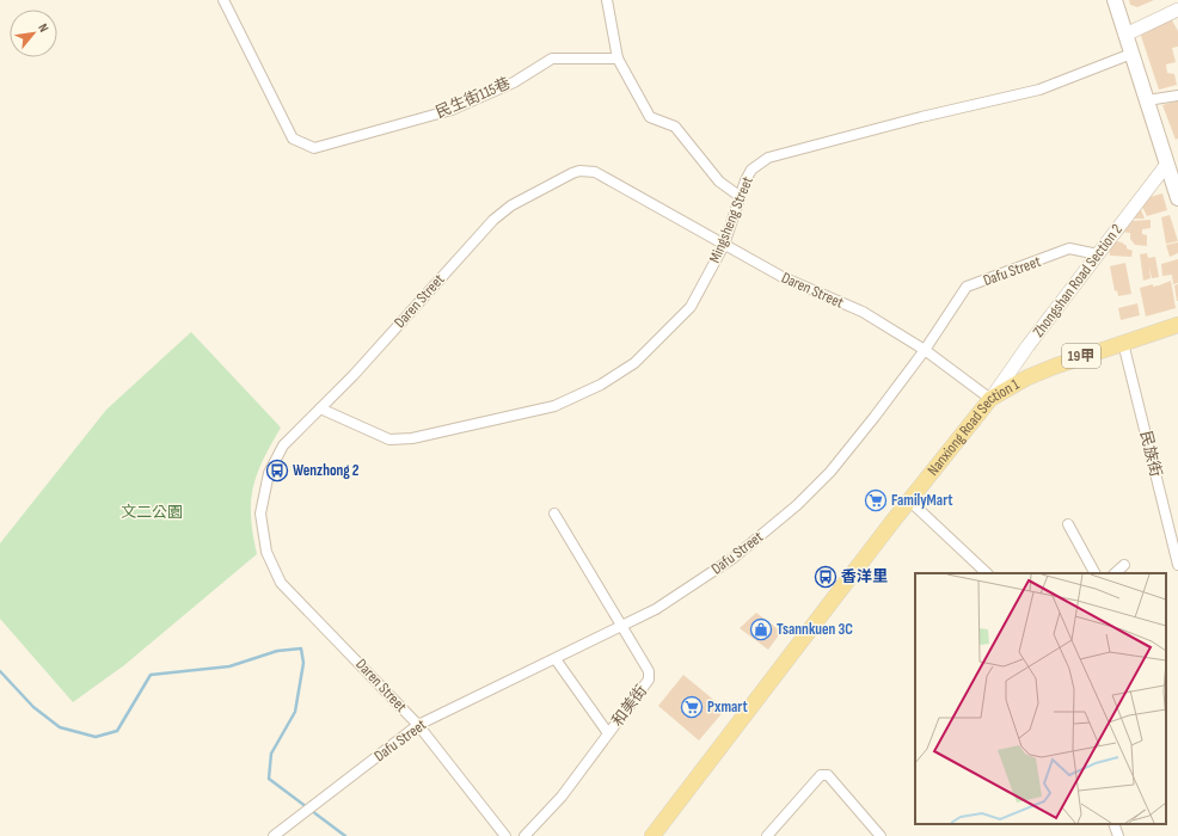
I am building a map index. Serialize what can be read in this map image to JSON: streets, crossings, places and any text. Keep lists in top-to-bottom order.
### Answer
{
  "streets": {
    "main road": ["19甲", "Nanxiong Road Section 1"],
    "street": [
      "民生街115巷",
      "Mingsheng Street",
      "Dafu Street",
      "Zhongshan Road Section 2",
      "Daren Street",
      "民族街",
      "和美街"
    ]
  },
  "crossings": [
    ["Mingsheng Street", "Daren Street"],
    ["Dafu Street", "Zhongshan Road Section 2"],
    ["Dafu Street", "Daren Street"],
    ["Dafu Street", "和美街"],
    ["Zhongshan Road Section 2", "Daren Street"],
    ["Zhongshan Road Section 2", "Nanxiong Road Section 1"],
    ["Daren Street", "Nanxiong Road Section 1"],
    ["Nanxiong Road Section 1", "民族街"]
  ],
  "parks": ["文二公園"],
  "places": {
    "bus stop": ["Wenzhong 2", "香洋里"],
    "supermarket": ["FamilyMart", "Pxmart"],
    "shop": ["Tsannkuen 3C"]
  },
  "north": "top right"
}
